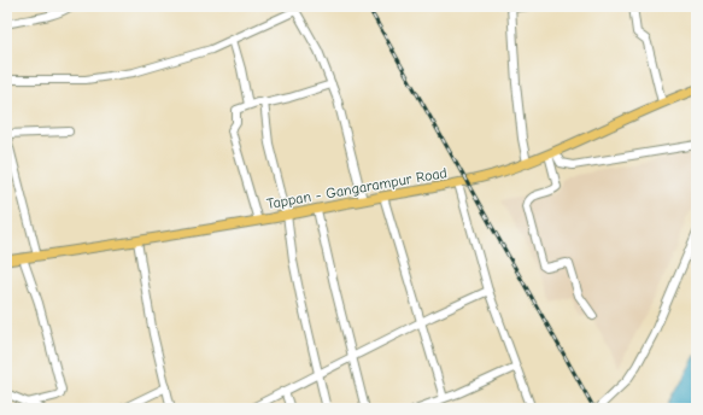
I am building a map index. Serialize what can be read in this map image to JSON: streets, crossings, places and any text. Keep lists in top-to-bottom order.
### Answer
{
  "streets": {
    "main road": ["Tappan - Gangarampur Road"]
  }
}
